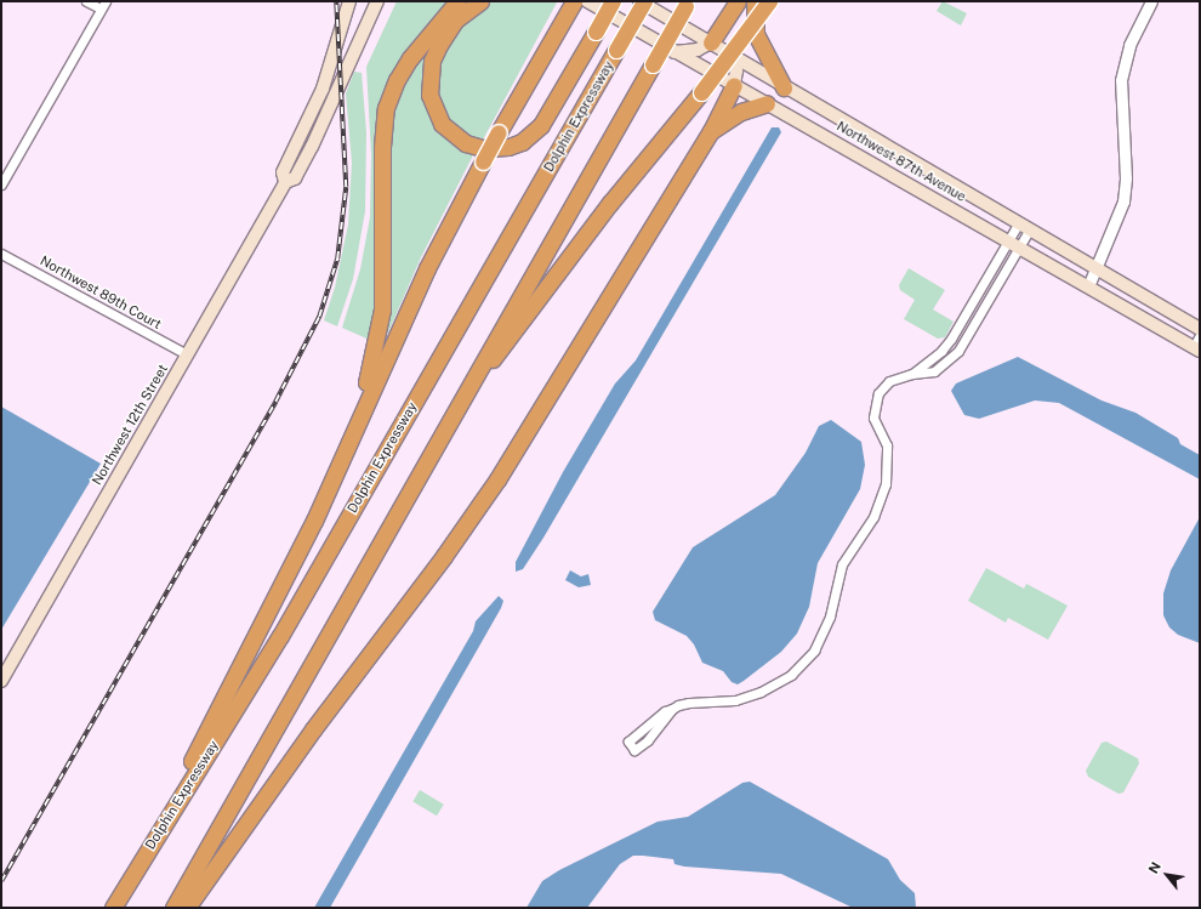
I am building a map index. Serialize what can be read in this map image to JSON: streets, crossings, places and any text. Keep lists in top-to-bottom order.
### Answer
{
  "streets": {
    "highway": ["Dolphin Expressway"],
    "main road": ["Northwest 87th Avenue", "Northwest 12th Street"],
    "street": ["Northwest 89th Court"]
  },
  "crossings": [
    ["Northwest 89th Court", "Northwest 12th Street"]
  ],
  "north": "top left"
}
